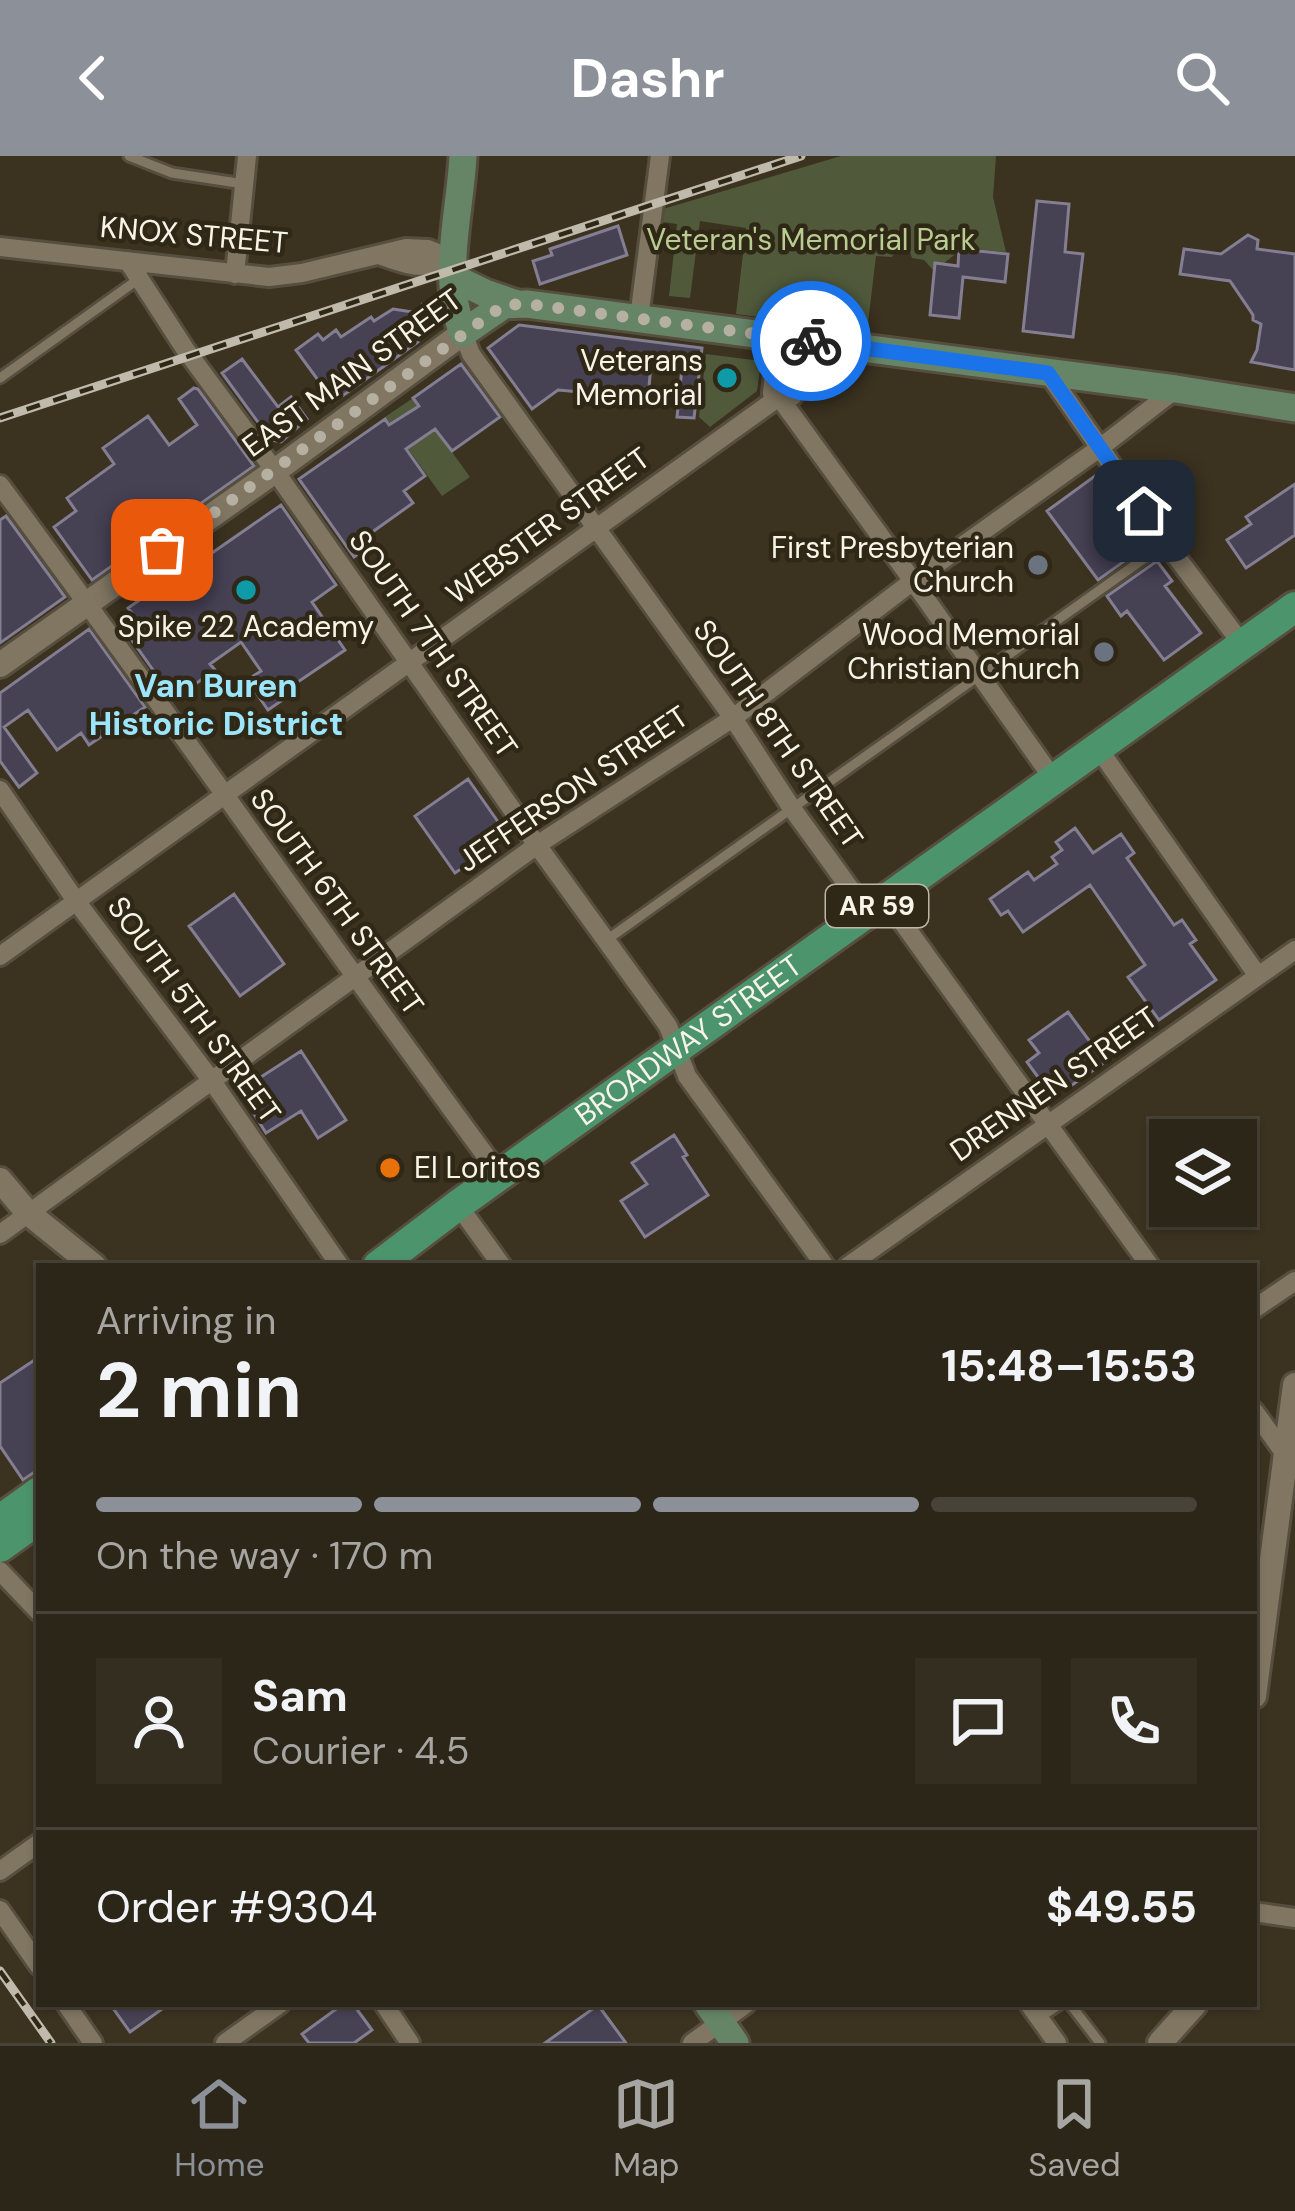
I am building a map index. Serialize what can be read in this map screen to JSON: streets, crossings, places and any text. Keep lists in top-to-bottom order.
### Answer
{
  "streets": {
    "main road": ["EAST MAIN STREET", "AR 59", "BROADWAY STREET"],
    "street": [
      "KNOX STREET",
      "WEBSTER STREET",
      "SOUTH 7TH STREET",
      "SOUTH 8TH STREET",
      "JEFFERSON STREET",
      "SOUTH 6TH STREET",
      "SOUTH 5TH STREET",
      "DRENNEN STREET"
    ]
  },
  "crossings": [
    ["KNOX STREET", "SOUTH 7TH STREET"],
    ["EAST MAIN STREET", "SOUTH 7TH STREET"],
    ["EAST MAIN STREET", "SOUTH 8TH STREET"],
    ["EAST MAIN STREET", "SOUTH 6TH STREET"],
    ["WEBSTER STREET", "SOUTH 7TH STREET"],
    ["WEBSTER STREET", "SOUTH 8TH STREET"],
    ["WEBSTER STREET", "SOUTH 6TH STREET"],
    ["WEBSTER STREET", "SOUTH 5TH STREET"],
    ["SOUTH 7TH STREET", "JEFFERSON STREET"],
    ["SOUTH 7TH STREET", "BROADWAY STREET"],
    ["SOUTH 8TH STREET", "JEFFERSON STREET"],
    ["SOUTH 8TH STREET", "BROADWAY STREET"],
    ["SOUTH 8TH STREET", "DRENNEN STREET"],
    ["JEFFERSON STREET", "SOUTH 6TH STREET"],
    ["JEFFERSON STREET", "SOUTH 5TH STREET"],
    ["SOUTH 6TH STREET", "BROADWAY STREET"]
  ],
  "districts": ["Van Buren Historic District"],
  "parks": ["Veteran's Memorial Park"],
  "places": [
    "Veterans Memorial",
    "First Presbyterian Church",
    "Spike 22 Academy",
    "Wood Memorial Christian Church",
    "El Loritos"
  ],
  "page": {
    "header": "Dashr",
    "heading": ["2 min", "Arriving in", "15:48–15:53"],
    "panel": [
      "Sam",
      "Courier · 4.5",
      "Order #9304",
      "$49.55"
    ],
    "bar": "On the way · 170 m",
    "tabs": ["Home", "Map", "Saved"]
  }
}
